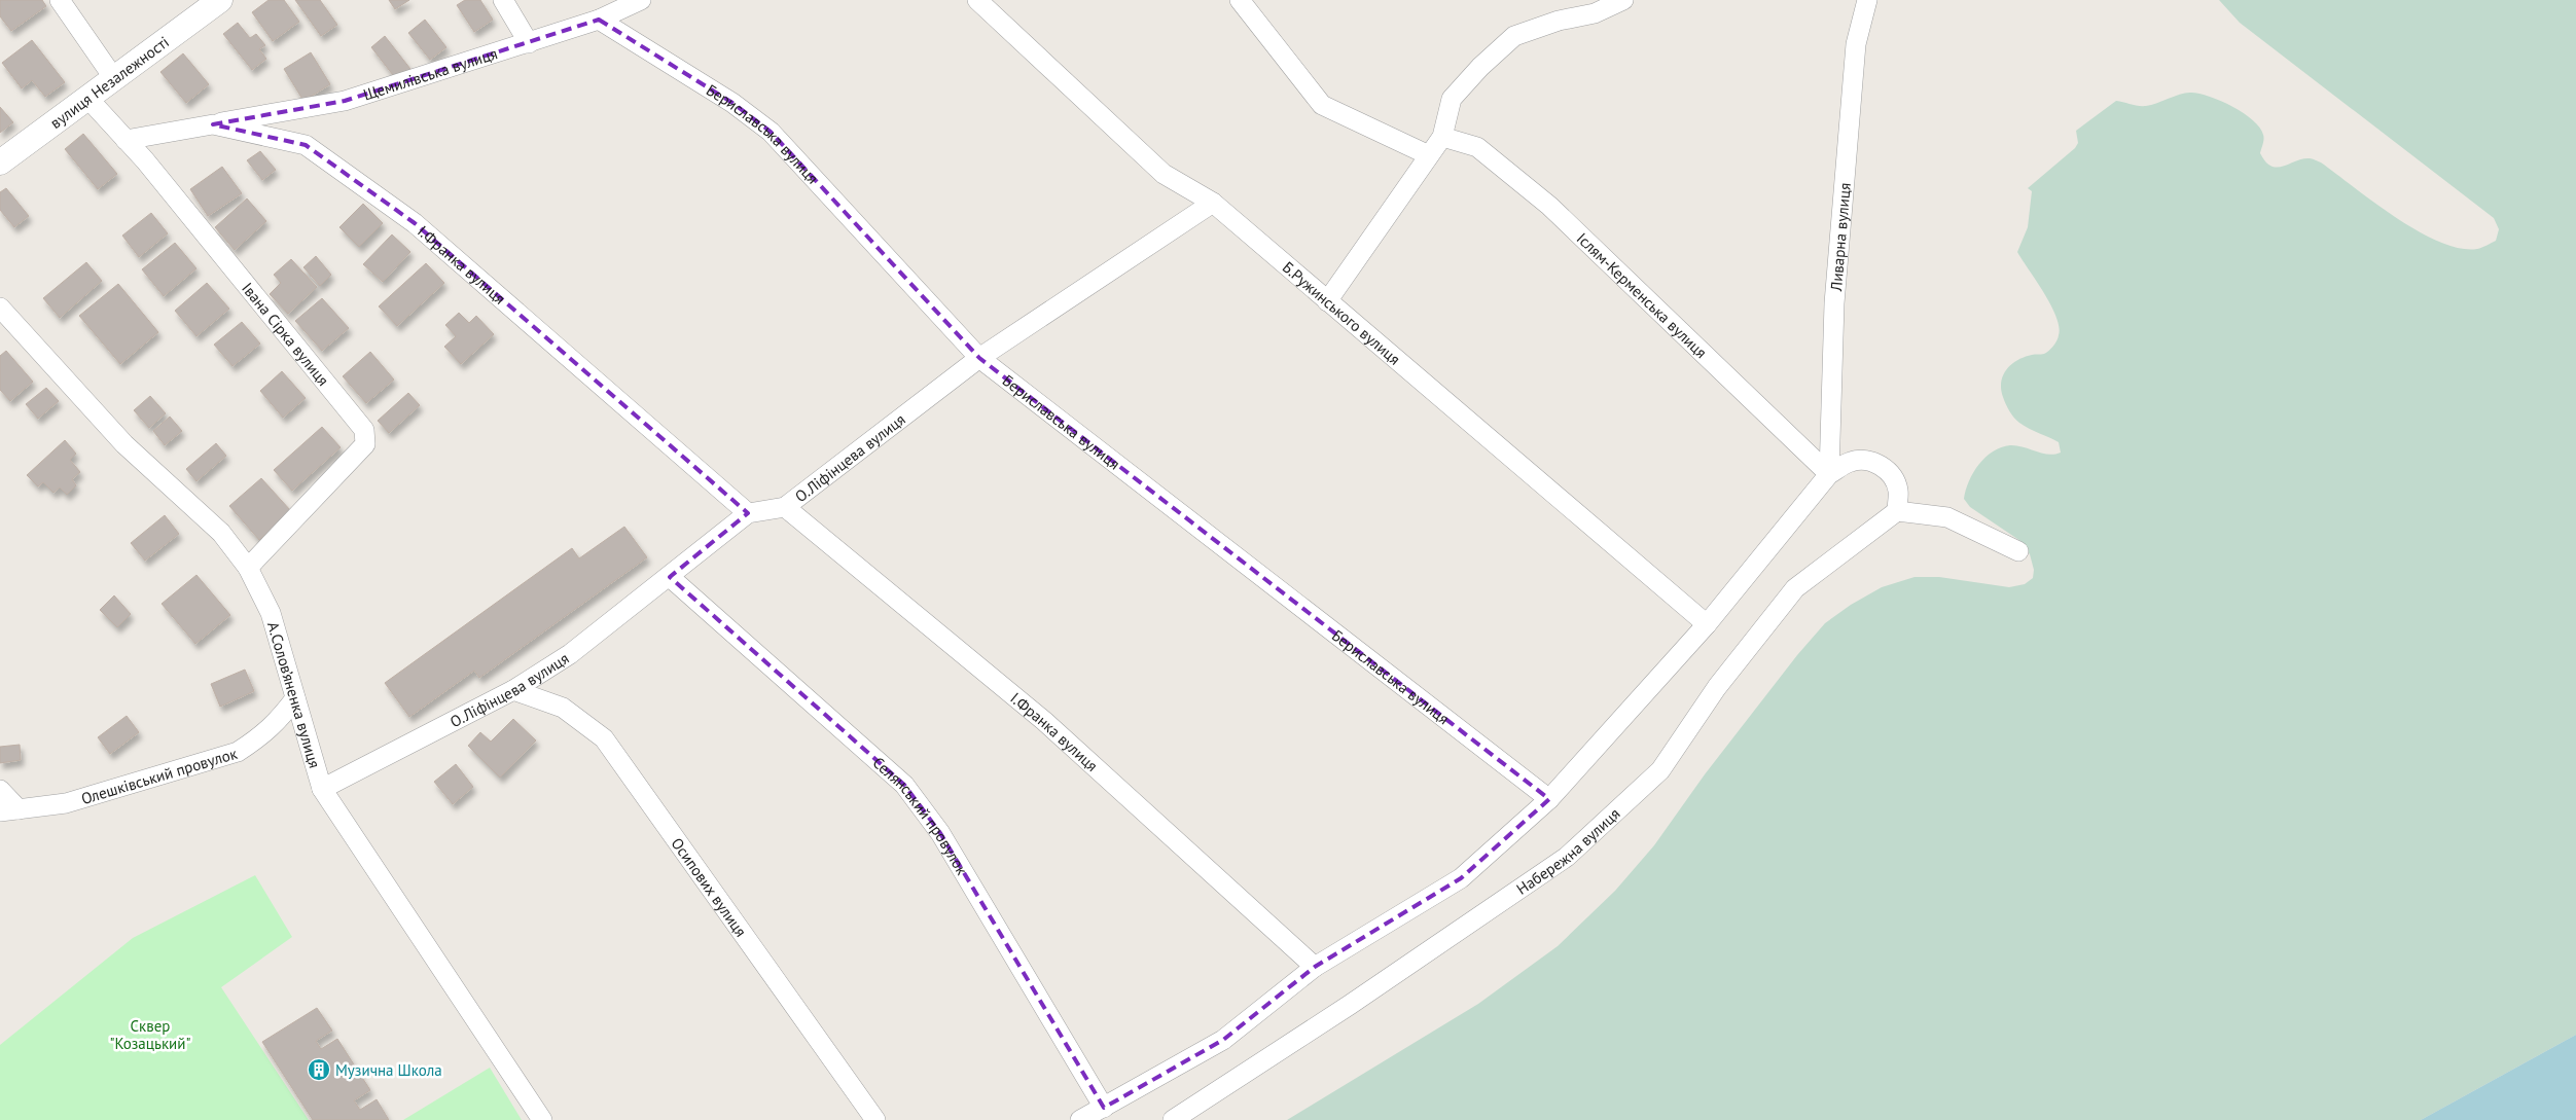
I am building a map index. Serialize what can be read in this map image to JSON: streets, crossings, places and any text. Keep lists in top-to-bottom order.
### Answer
{
  "streets": {
    "street": [
      "Щемилівська вулиця",
      "вулиця Незалежності",
      "Бериславська вулиця",
      "Ливарна вулиця",
      "І.Франка вулиця",
      "Іслям-Керменська вулиця",
      "Б.Ружинського вулиця",
      "Івана Сірка вулиця",
      "О.Ліфінцева вулиця",
      "А.Солов’яненка вулиця",
      "Олешківський провулок",
      "Селянський провулок",
      "Набережна вулиця",
      "Осипових вулиця"
    ]
  },
  "crossings": [
    ["Щемилівська вулиця", "Бериславська вулиця"],
    ["Щемилівська вулиця", "І.Франка вулиця"],
    ["вулиця Незалежності", "Івана Сірка вулиця"],
    ["Бериславська вулиця", "О.Ліфінцева вулиця"],
    ["Ливарна вулиця", "Іслям-Керменська вулиця"],
    ["І.Франка вулиця", "Івана Сірка вулиця"],
    ["І.Франка вулиця", "О.Ліфінцева вулиця"],
    ["Б.Ружинського вулиця", "О.Ліфінцева вулиця"],
    ["Івана Сірка вулиця", "А.Солов’яненка вулиця"],
    ["О.Ліфінцева вулиця", "А.Солов’яненка вулиця"],
    ["О.Ліфінцева вулиця", "Селянський провулок"],
    ["О.Ліфінцева вулиця", "Осипових вулиця"],
    ["А.Солов’яненка вулиця", "Олешківський провулок"]
  ],
  "parks": ["Сквер \"Козацький\""],
  "places": {
    "building": ["Музична Школа"]
  }
}
